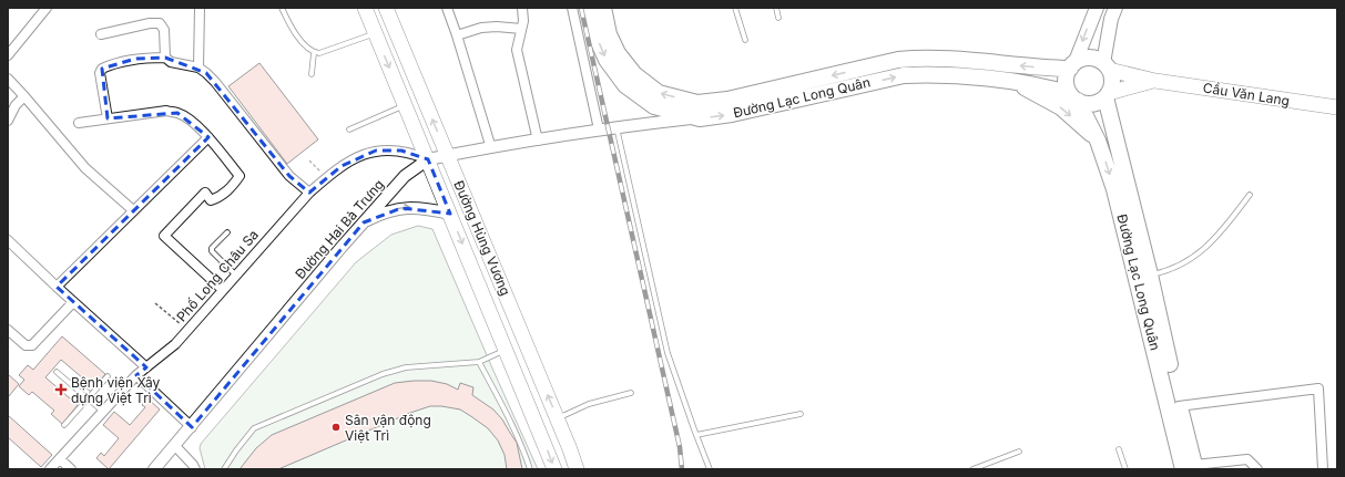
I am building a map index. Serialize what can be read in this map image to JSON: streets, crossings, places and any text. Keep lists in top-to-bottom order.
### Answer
{
  "streets": {
    "highway": ["Đường Lạc Long Quân"],
    "main road": ["Cầu Văn Lang", "Đường Hùng Vương"],
    "street": ["Đường Hai Bà Trưng", "Phố Long Châu Sa"]
  },
  "crossings": [
    ["Cầu Văn Lang", "Đường Lạc Long Quân"],
    ["Đường Lạc Long Quân", "Đường Hai Bà Trưng"],
    ["Đường Hai Bà Trưng", "Đường Hùng Vương"],
    ["Đường Hai Bà Trưng", "Phố Long Châu Sa"],
    ["Đường Hùng Vương", "Phố Long Châu Sa"]
  ],
  "places": {
    "health": ["Bệnh viện Xây dựng Việt Trì"],
    "other": ["Sân vận động Việt Trì"]
  }
}
